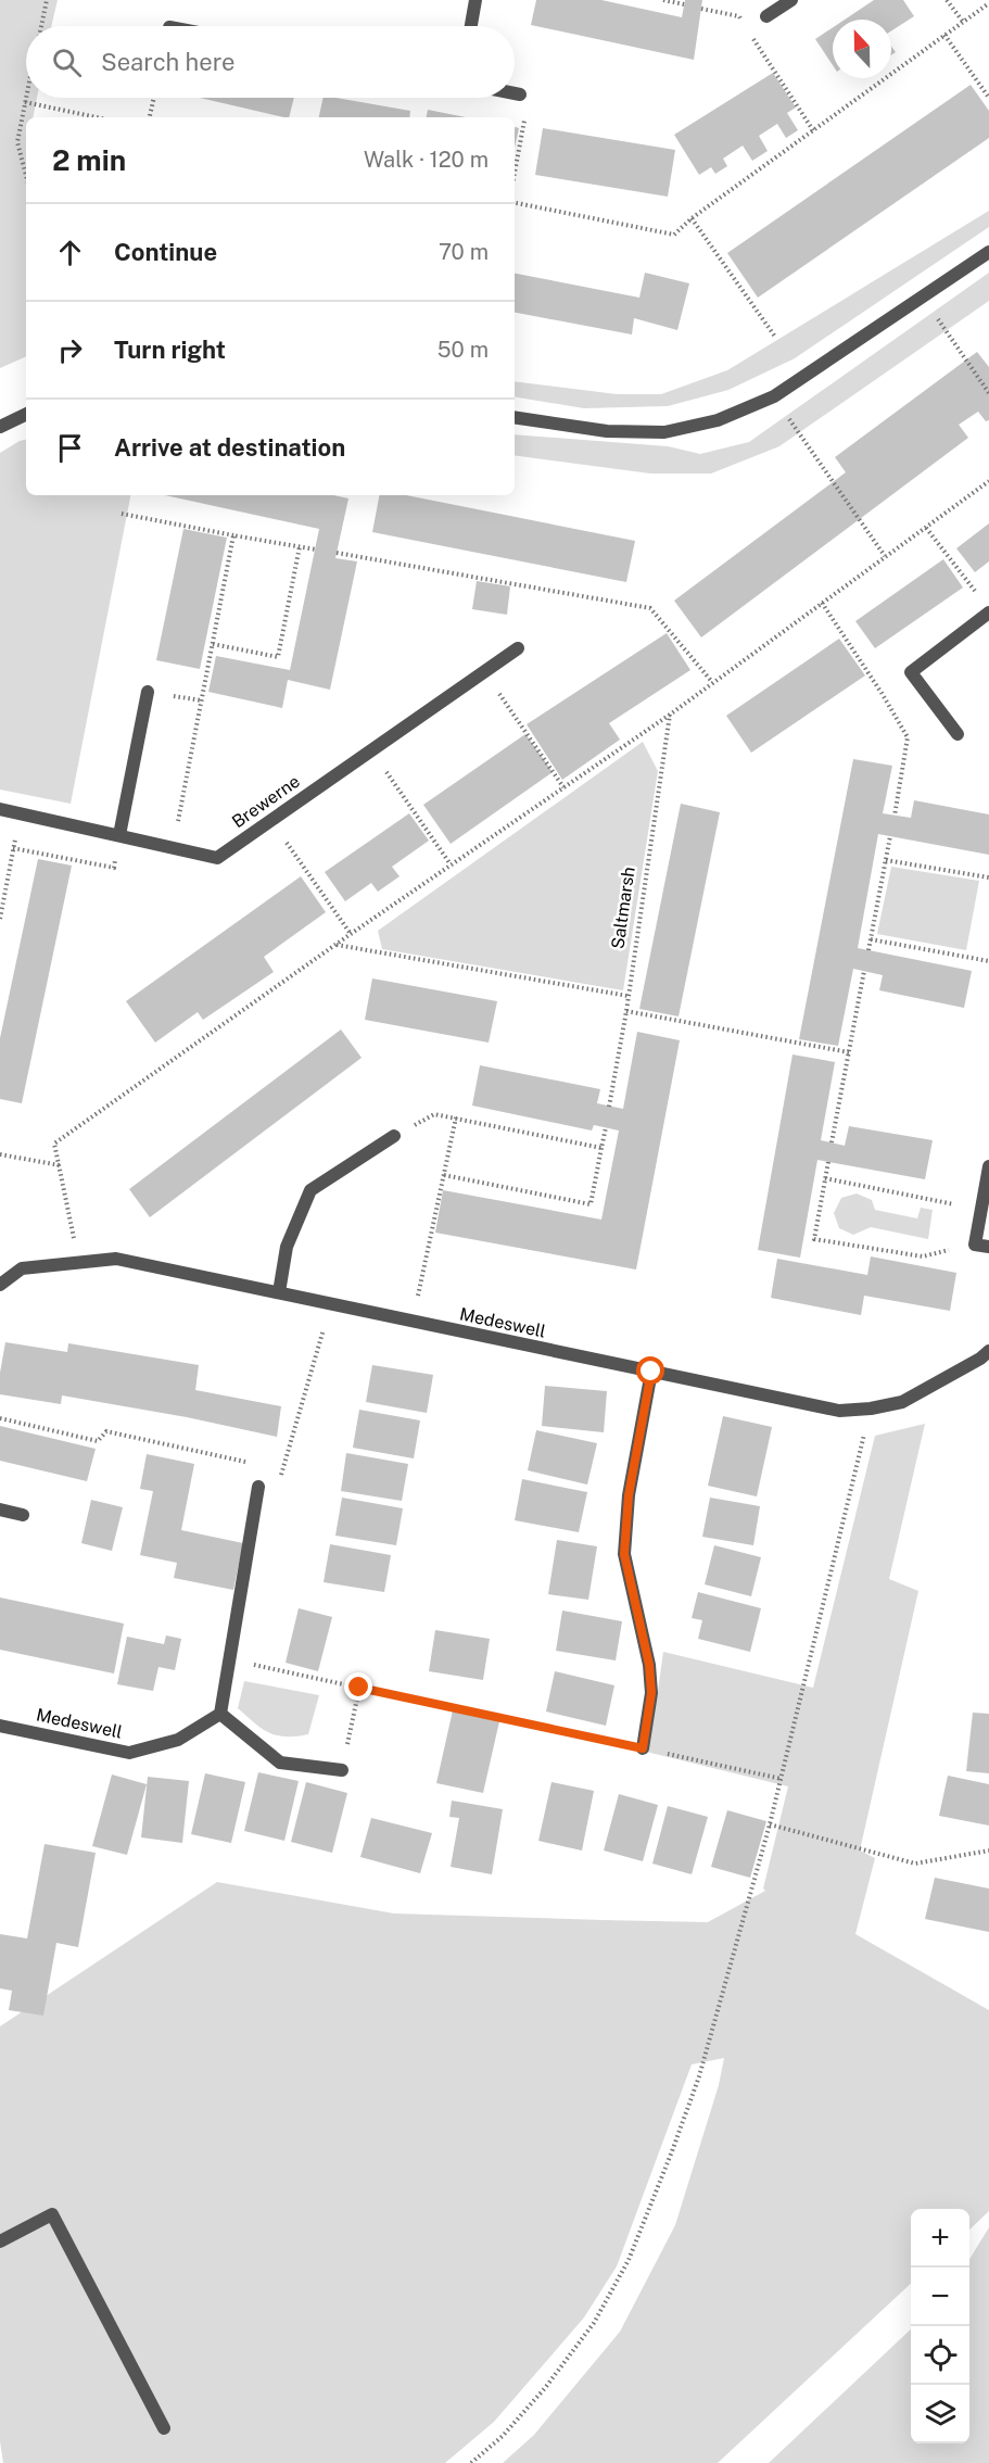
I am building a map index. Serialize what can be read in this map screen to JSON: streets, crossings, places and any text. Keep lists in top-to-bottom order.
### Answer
{
  "streets": {
    "street": ["Brewerne", "Medeswell"],
    "path": ["Saltmarsh"]
  },
  "north": "top",
  "page": {
    "search": "Search here",
    "heading": ["2 min", "Walk · 120 m"],
    "list": [
      ["Continue", "70 m"],
      ["Turn right", "50 m"],
      "Arrive at destination"
    ],
    "map_buttons": ["+", "−"]
  }
}
